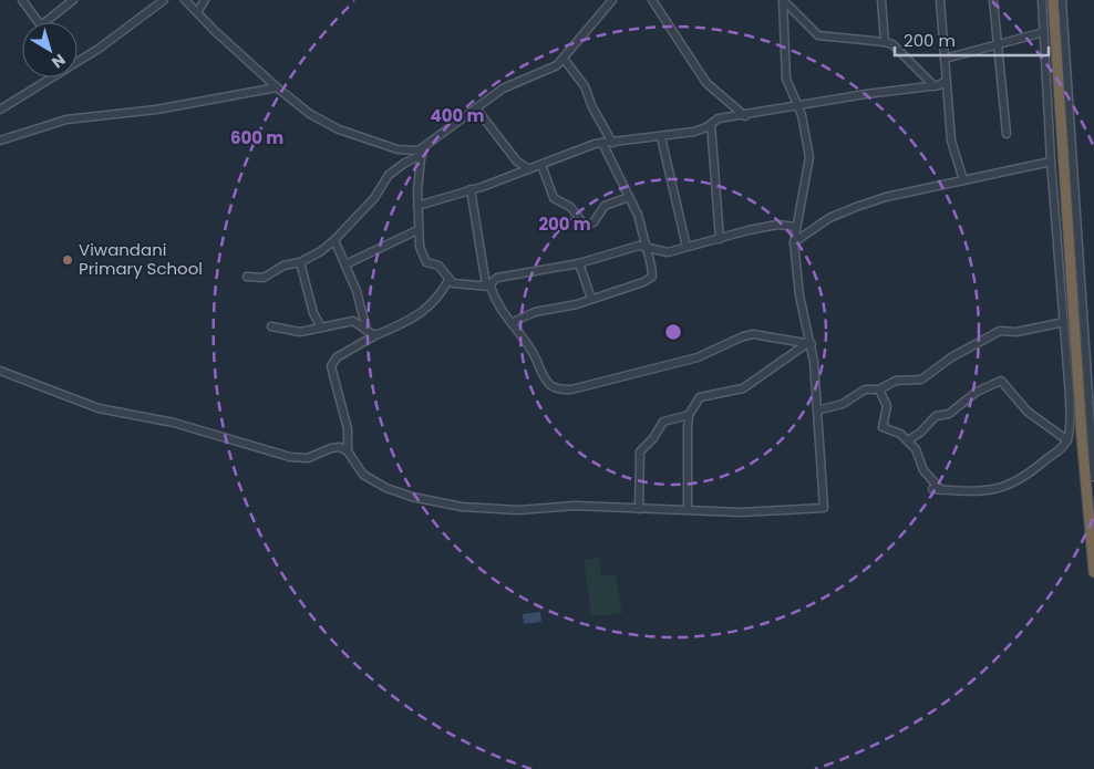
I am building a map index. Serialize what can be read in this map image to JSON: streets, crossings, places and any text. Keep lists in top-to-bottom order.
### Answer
{
  "places": ["Viwandani Primary School"],
  "scale_bar": "200 m",
  "north": "bottom right",
  "rings": ["400 m", "600 m", "200 m"]
}
